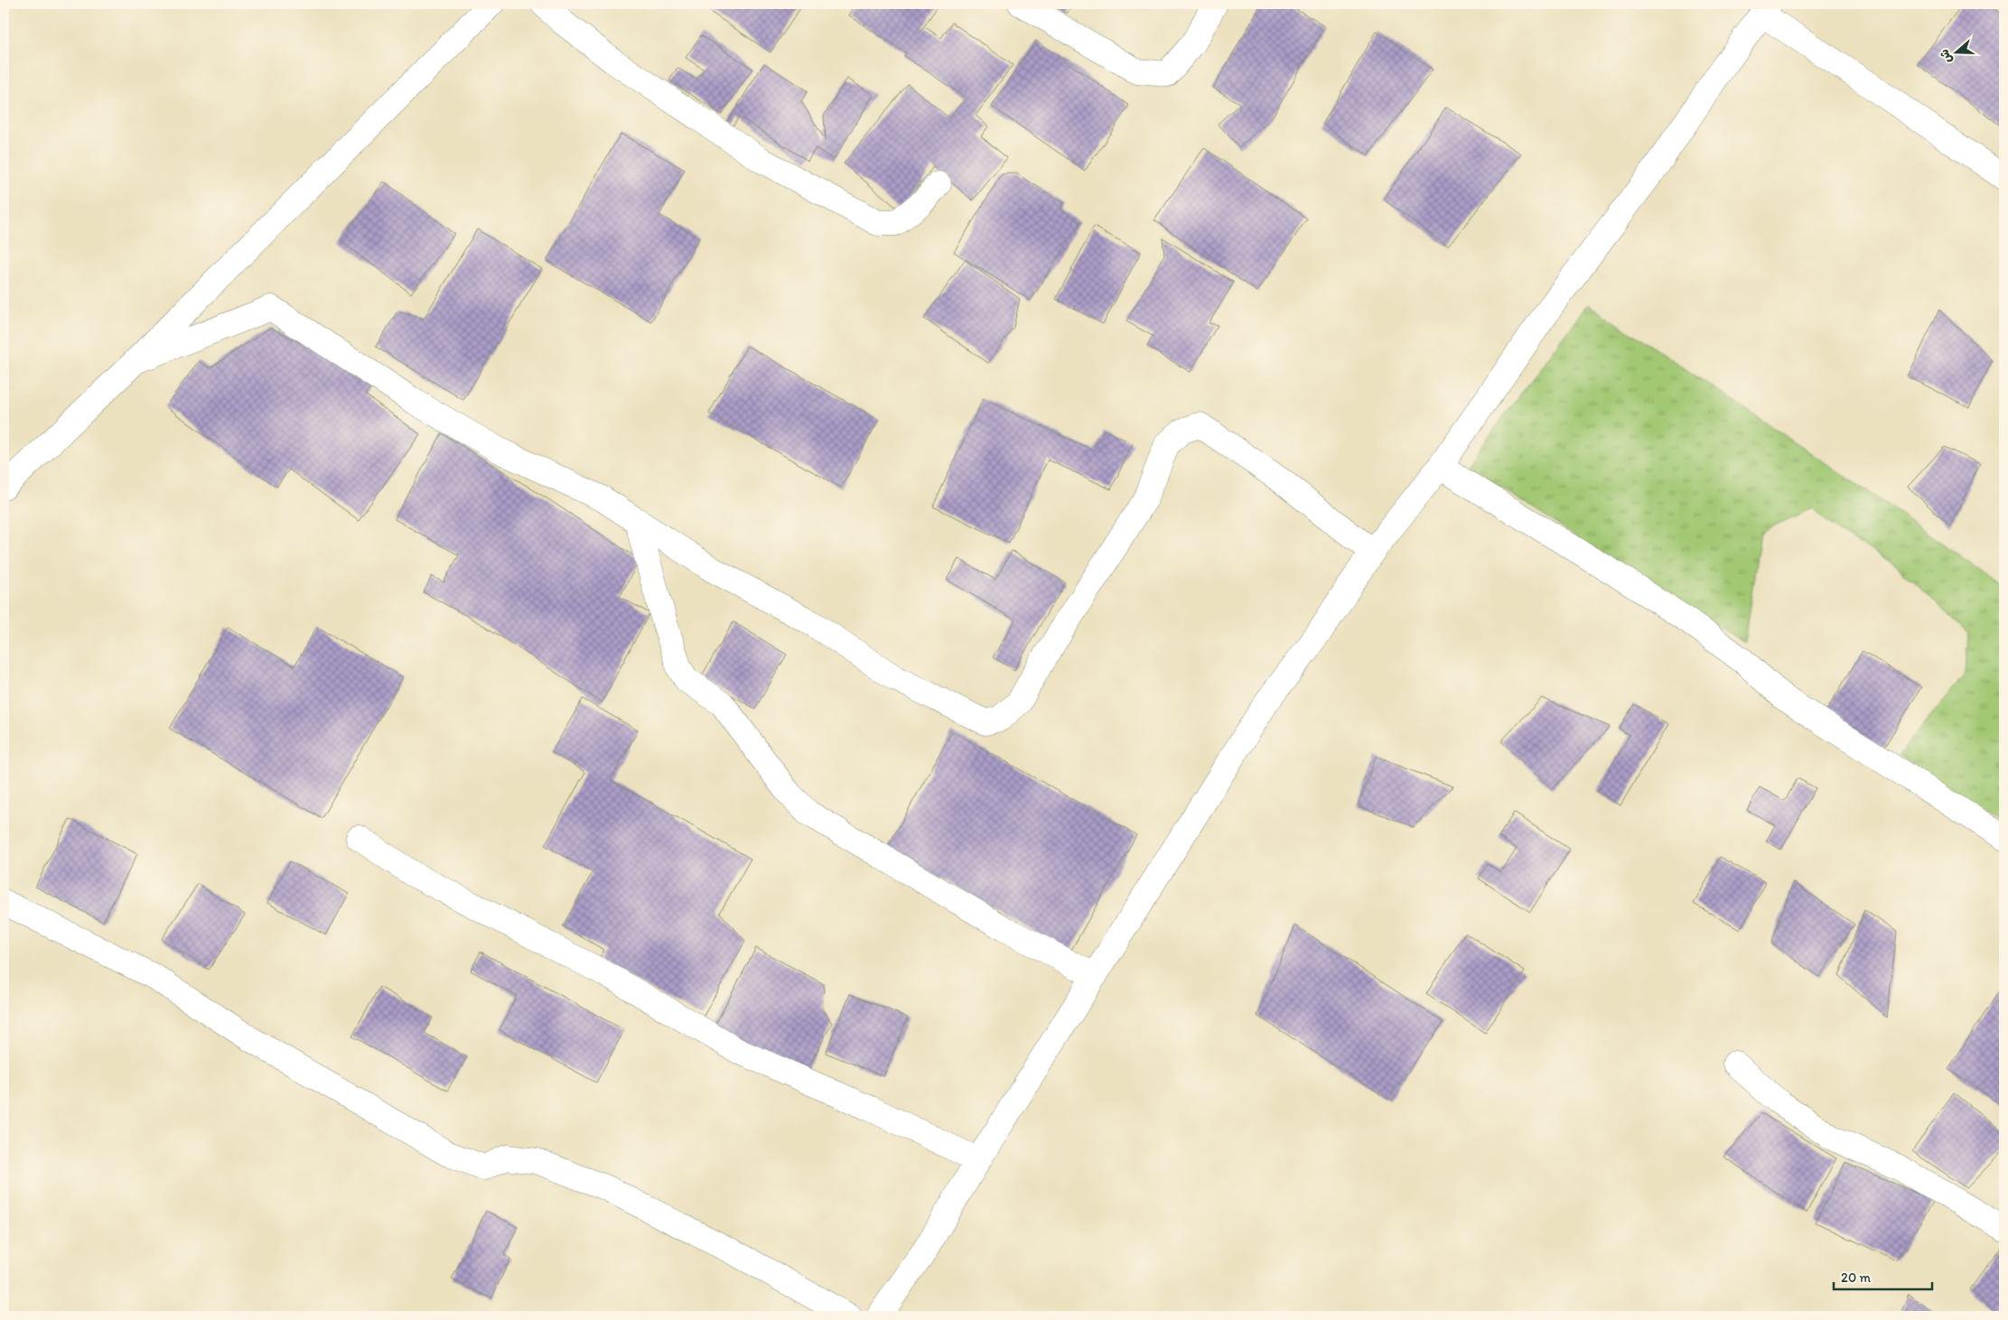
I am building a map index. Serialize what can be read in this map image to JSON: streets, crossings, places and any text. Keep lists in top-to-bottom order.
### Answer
{
  "scale_bar": "20 m",
  "north": "left"
}
